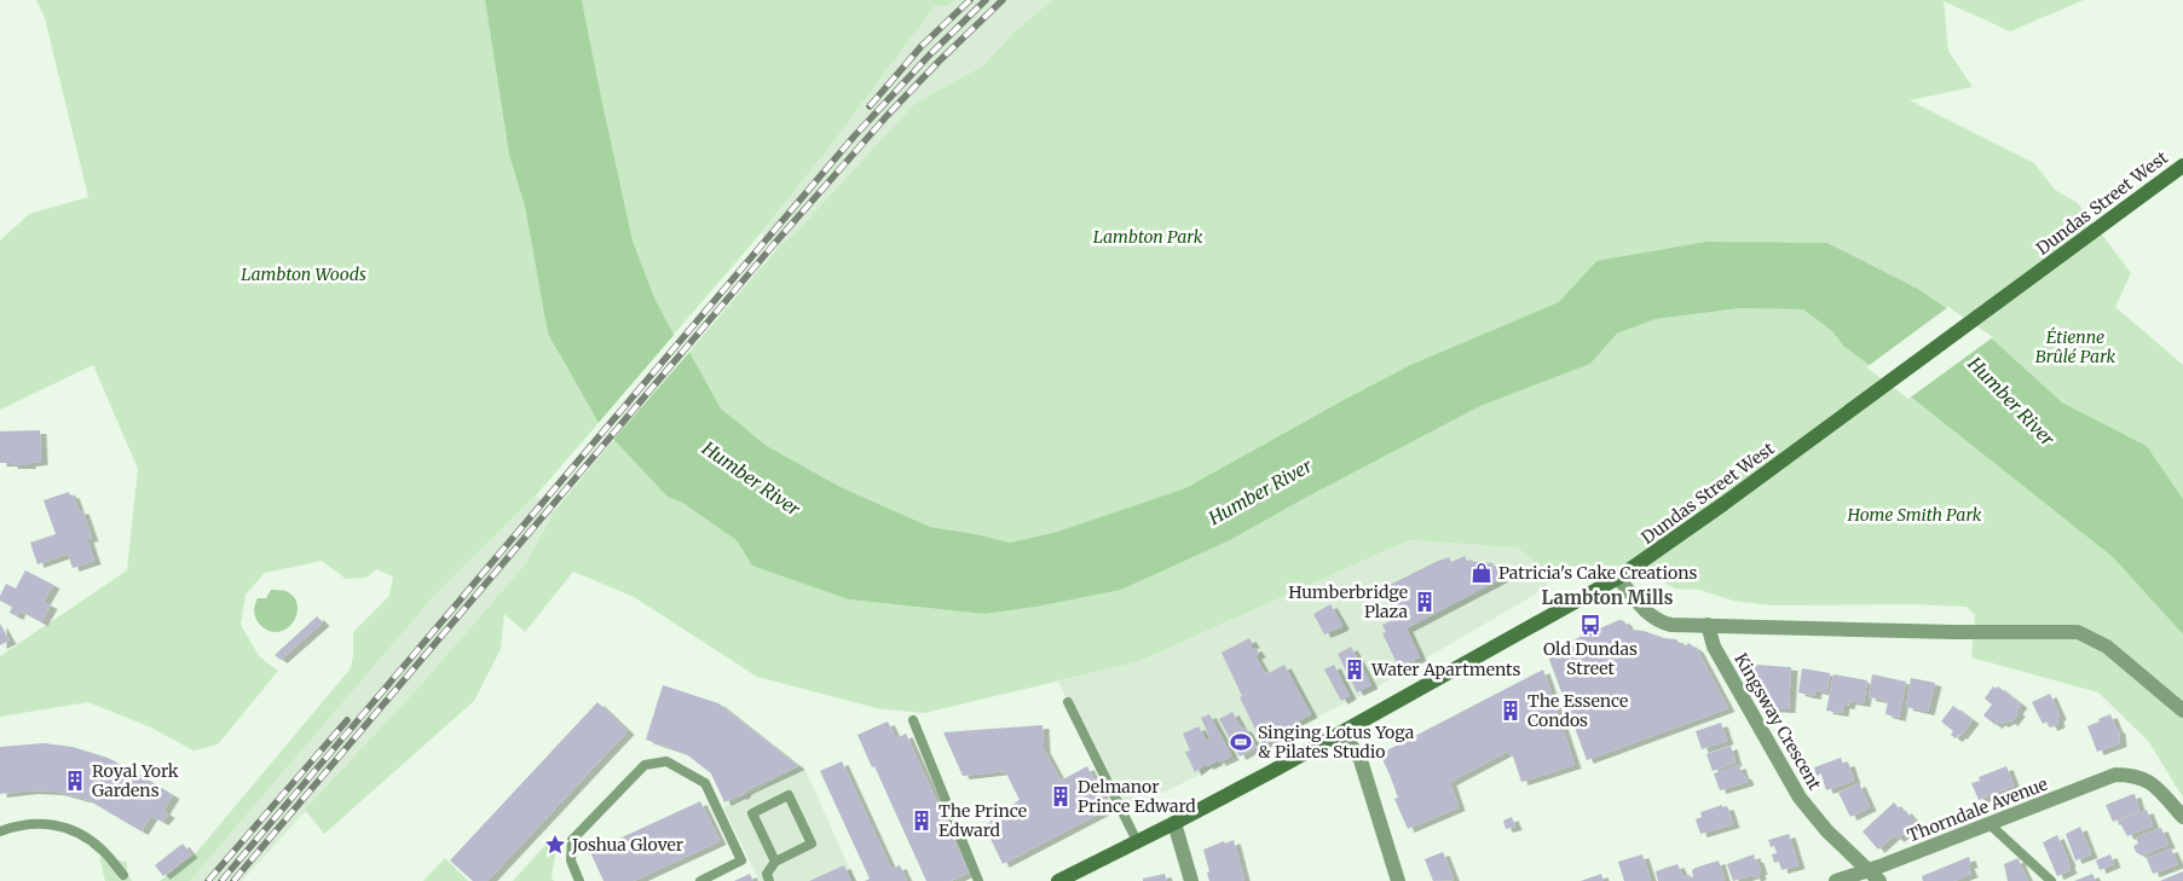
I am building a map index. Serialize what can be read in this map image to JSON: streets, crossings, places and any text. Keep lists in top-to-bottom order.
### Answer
{
  "streets": {
    "main road": ["Dundas Street West"],
    "street": ["Kingsway Crescent", "Thorndale Avenue"]
  },
  "crossings": [
    ["Kingsway Crescent", "Thorndale Avenue"]
  ],
  "districts": ["Lambton Mills"],
  "water": ["Humber River"],
  "parks": [
    "Lambton Park",
    "Lambton Woods",
    "Étienne Brûlé Park",
    "Home Smith Park"
  ],
  "places": {
    "shop": ["Patricia's Cake Creations"],
    "building": [
      "Humberbridge Plaza",
      "Water Apartments",
      "The Essence Condos",
      "Royal York Gardens",
      "Delmanor Prince Edward",
      "The Prince Edward"
    ],
    "bus stop": ["Old Dundas Street"],
    "sports": ["Singing Lotus Yoga & Pilates Studio"],
    "place": ["Joshua Glover"]
  }
}
